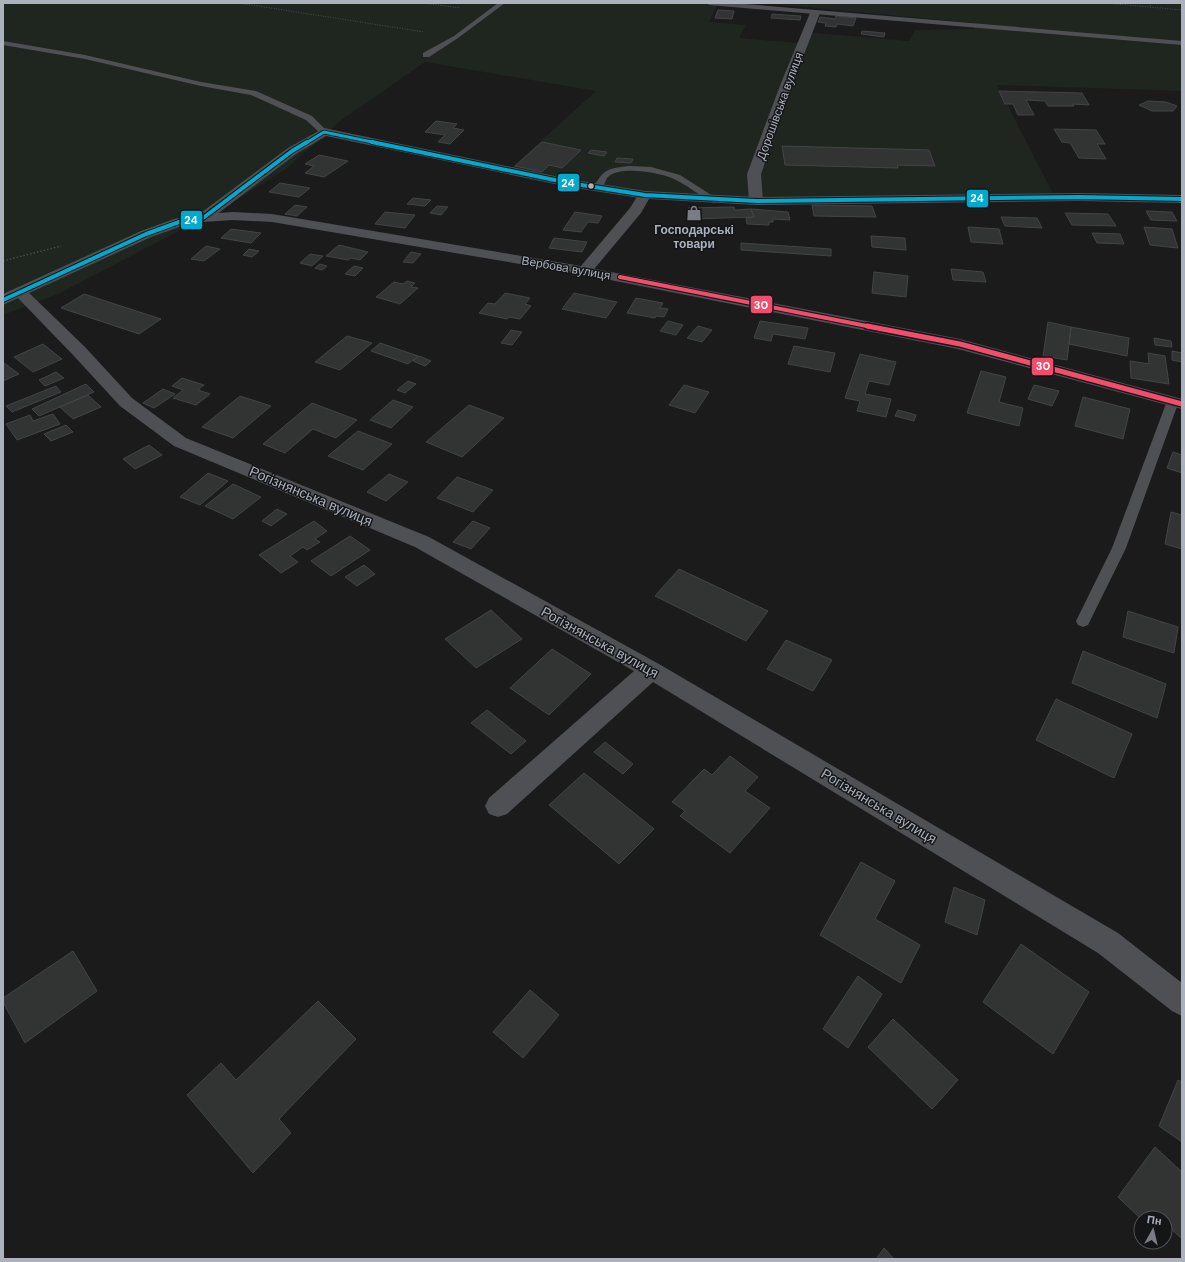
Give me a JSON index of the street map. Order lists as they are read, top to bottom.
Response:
{
  "streets": {
    "street": ["Дорошівська вулиця", "Вербова вулиця", "Рогізнянська вулиця"]
  },
  "crossings": [
    ["Вербова вулиця", "Рогізнянська вулиця"]
  ],
  "places": {
    "shop": ["Господарські товари"]
  },
  "lines": ["transit line 24", "transit line 30"],
  "north": "top"
}
